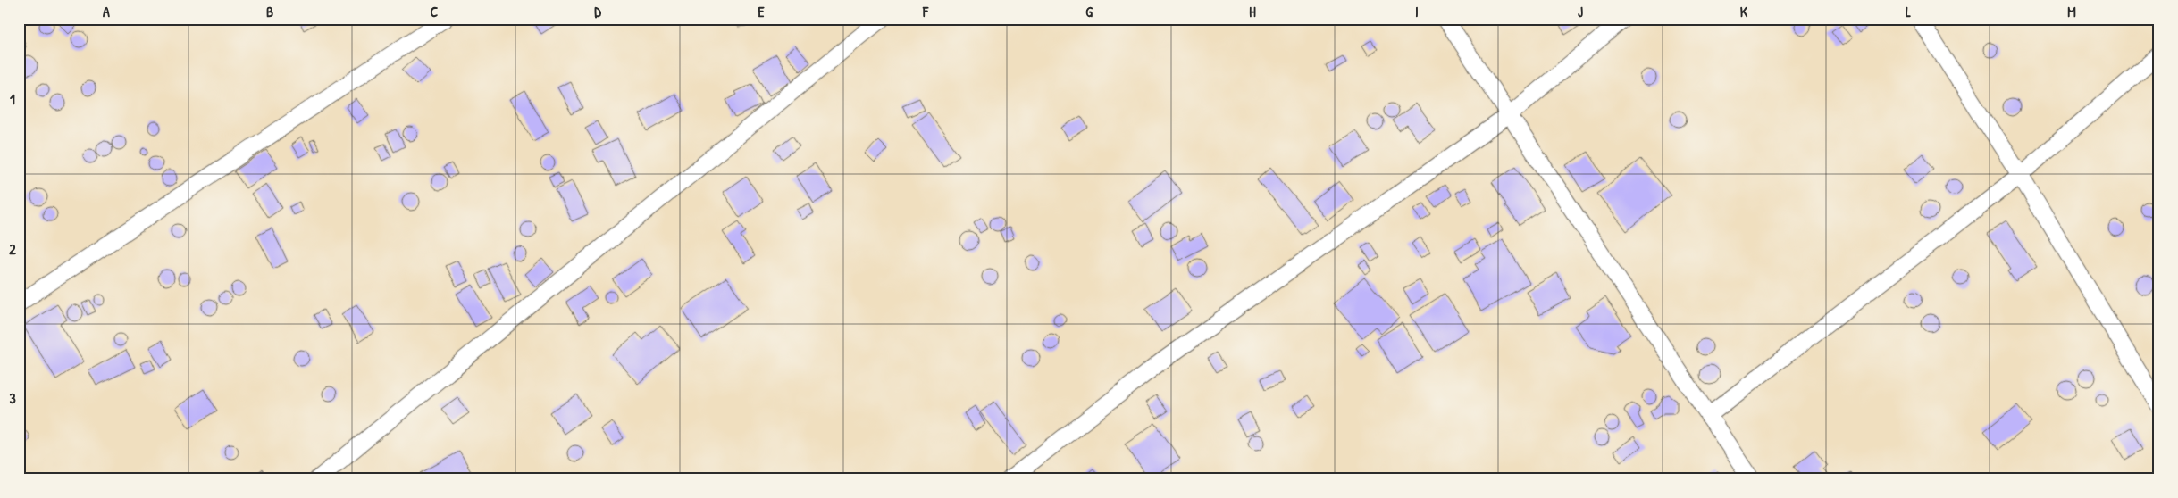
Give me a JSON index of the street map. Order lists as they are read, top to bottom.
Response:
{
  "grid": {
    "columns": [
      "A",
      "B",
      "C",
      "D",
      "E",
      "F",
      "G",
      "H",
      "I",
      "J",
      "K",
      "L",
      "M"
    ],
    "rows": ["1", "2", "3"]
  }
}
